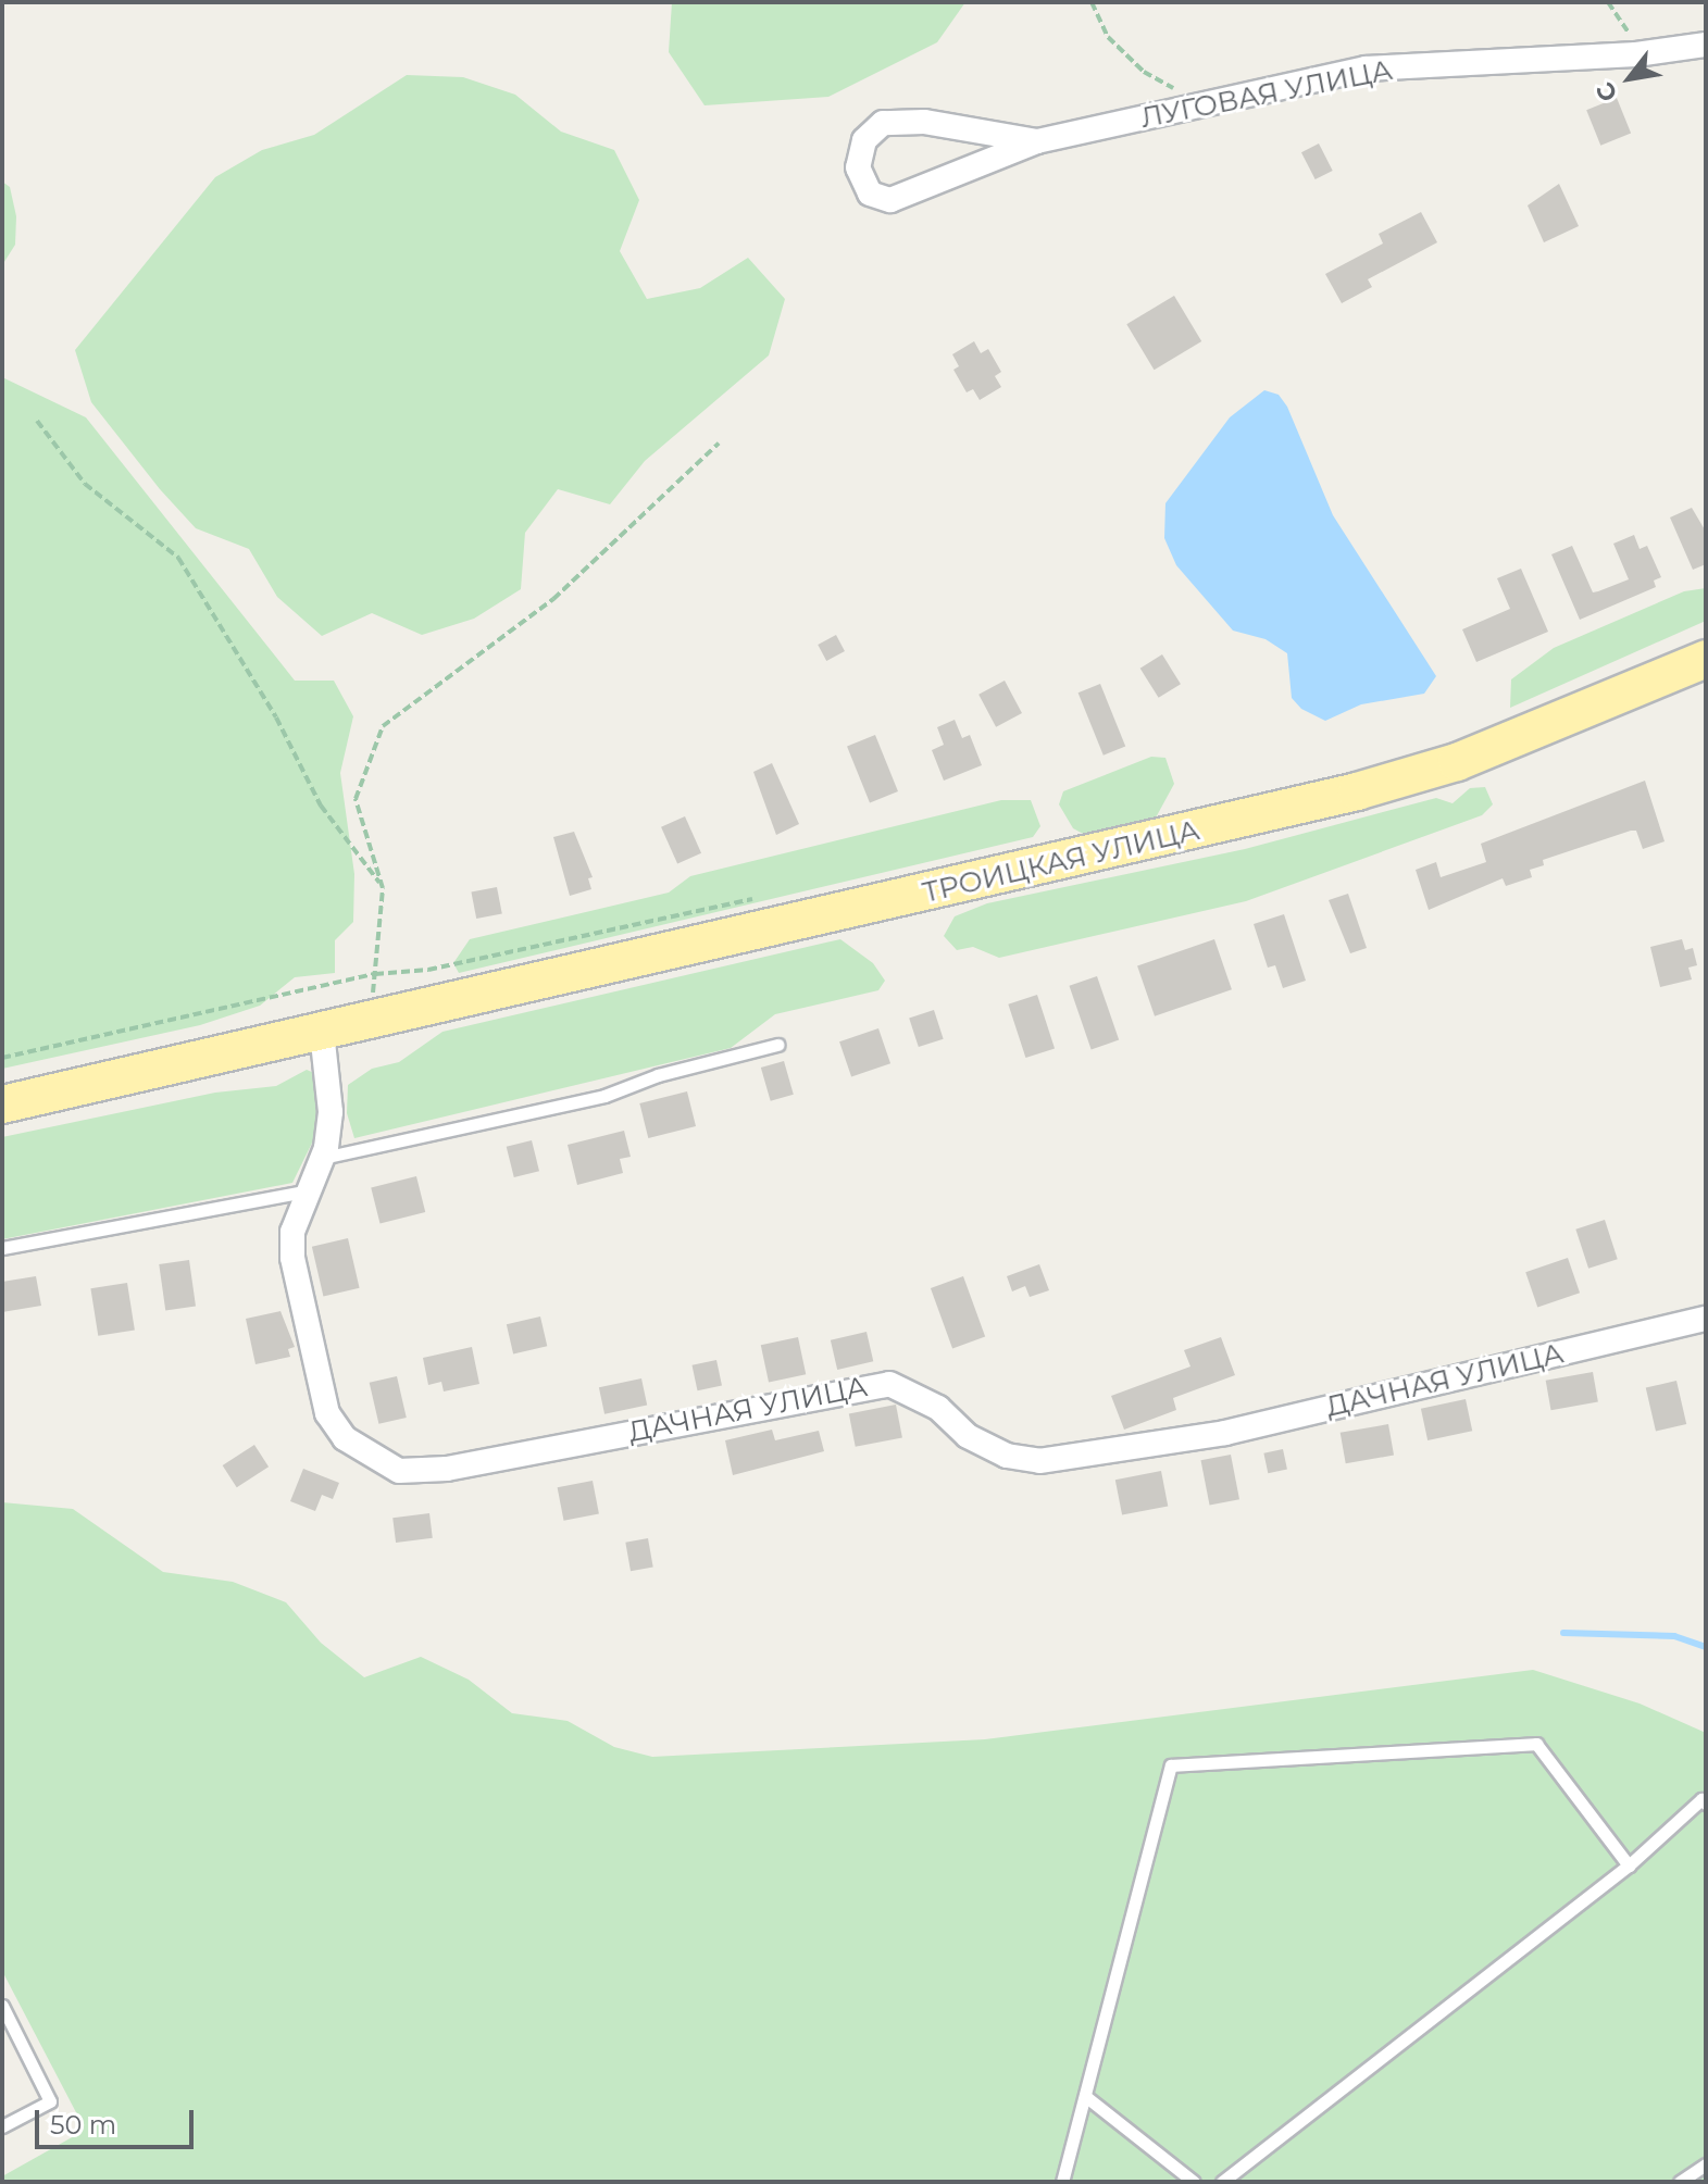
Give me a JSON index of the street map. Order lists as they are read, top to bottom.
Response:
{
  "streets": {
    "main road": ["ТРОИЦКАЯ УЛИЦА"],
    "street": ["ЛУГОВАЯ УЛИЦА", "ДАЧНАЯ УЛИЦА"]
  },
  "crossings": [
    ["ТРОИЦКАЯ УЛИЦА", "ДАЧНАЯ УЛИЦА"]
  ],
  "scale_bar": "50 m",
  "north": "bottom left"
}
